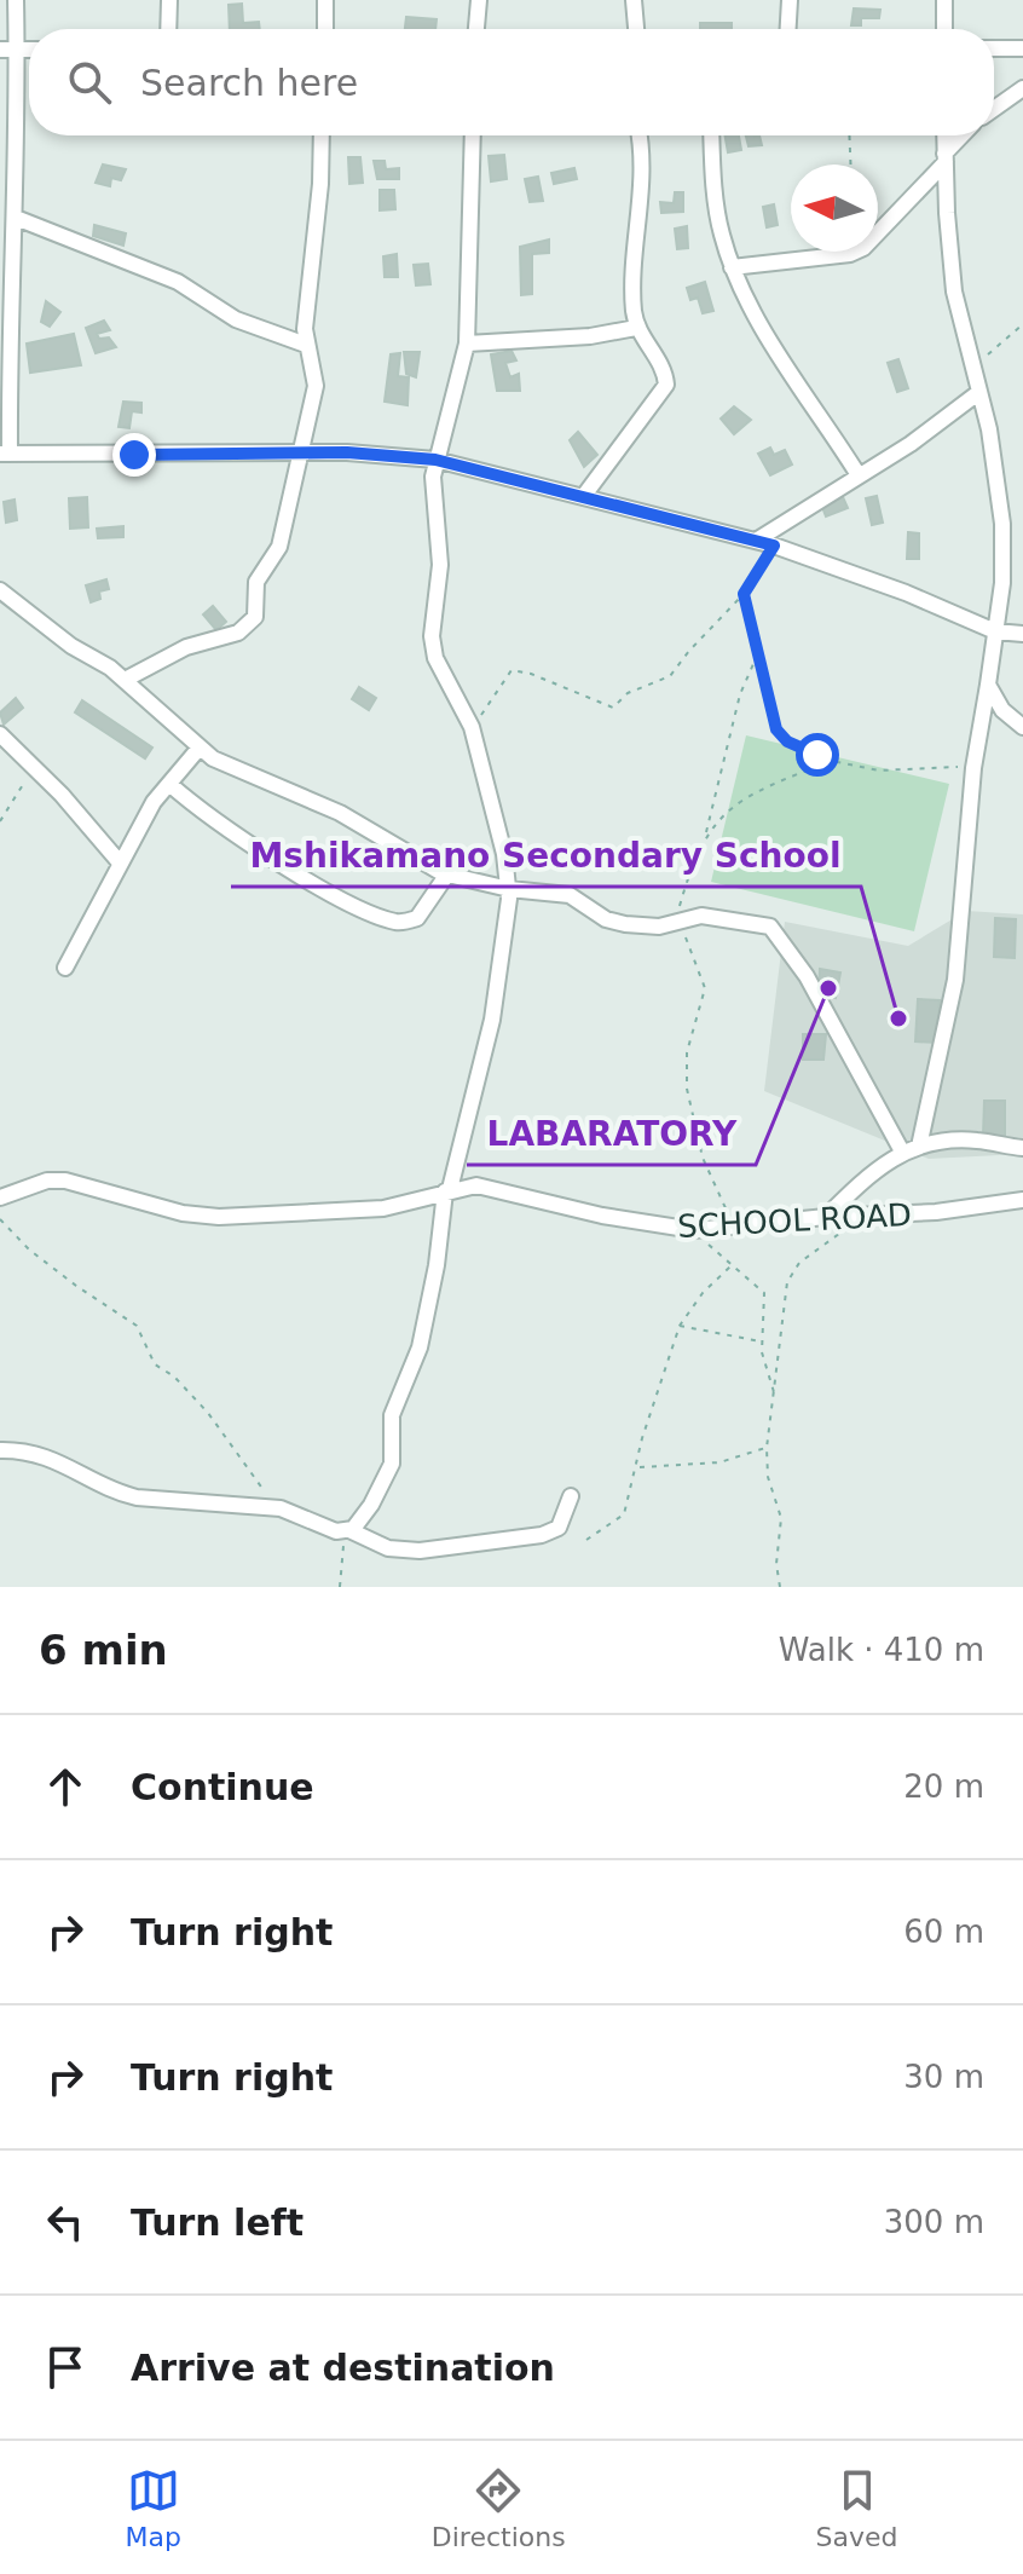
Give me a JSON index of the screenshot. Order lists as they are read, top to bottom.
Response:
{
  "streets": {
    "street": ["SCHOOL ROAD"]
  },
  "places": ["LABARATORY", "Mshikamano Secondary School"],
  "north": "left",
  "page": {
    "search": "Search here",
    "heading": ["6 min", "Walk · 410 m"],
    "list": [
      ["Continue", "20 m"],
      ["Turn right", "60 m"],
      ["Turn right", "30 m"],
      ["Turn left", "300 m"],
      "Arrive at destination"
    ],
    "nav": ["Map", "Directions", "Saved"]
  }
}
